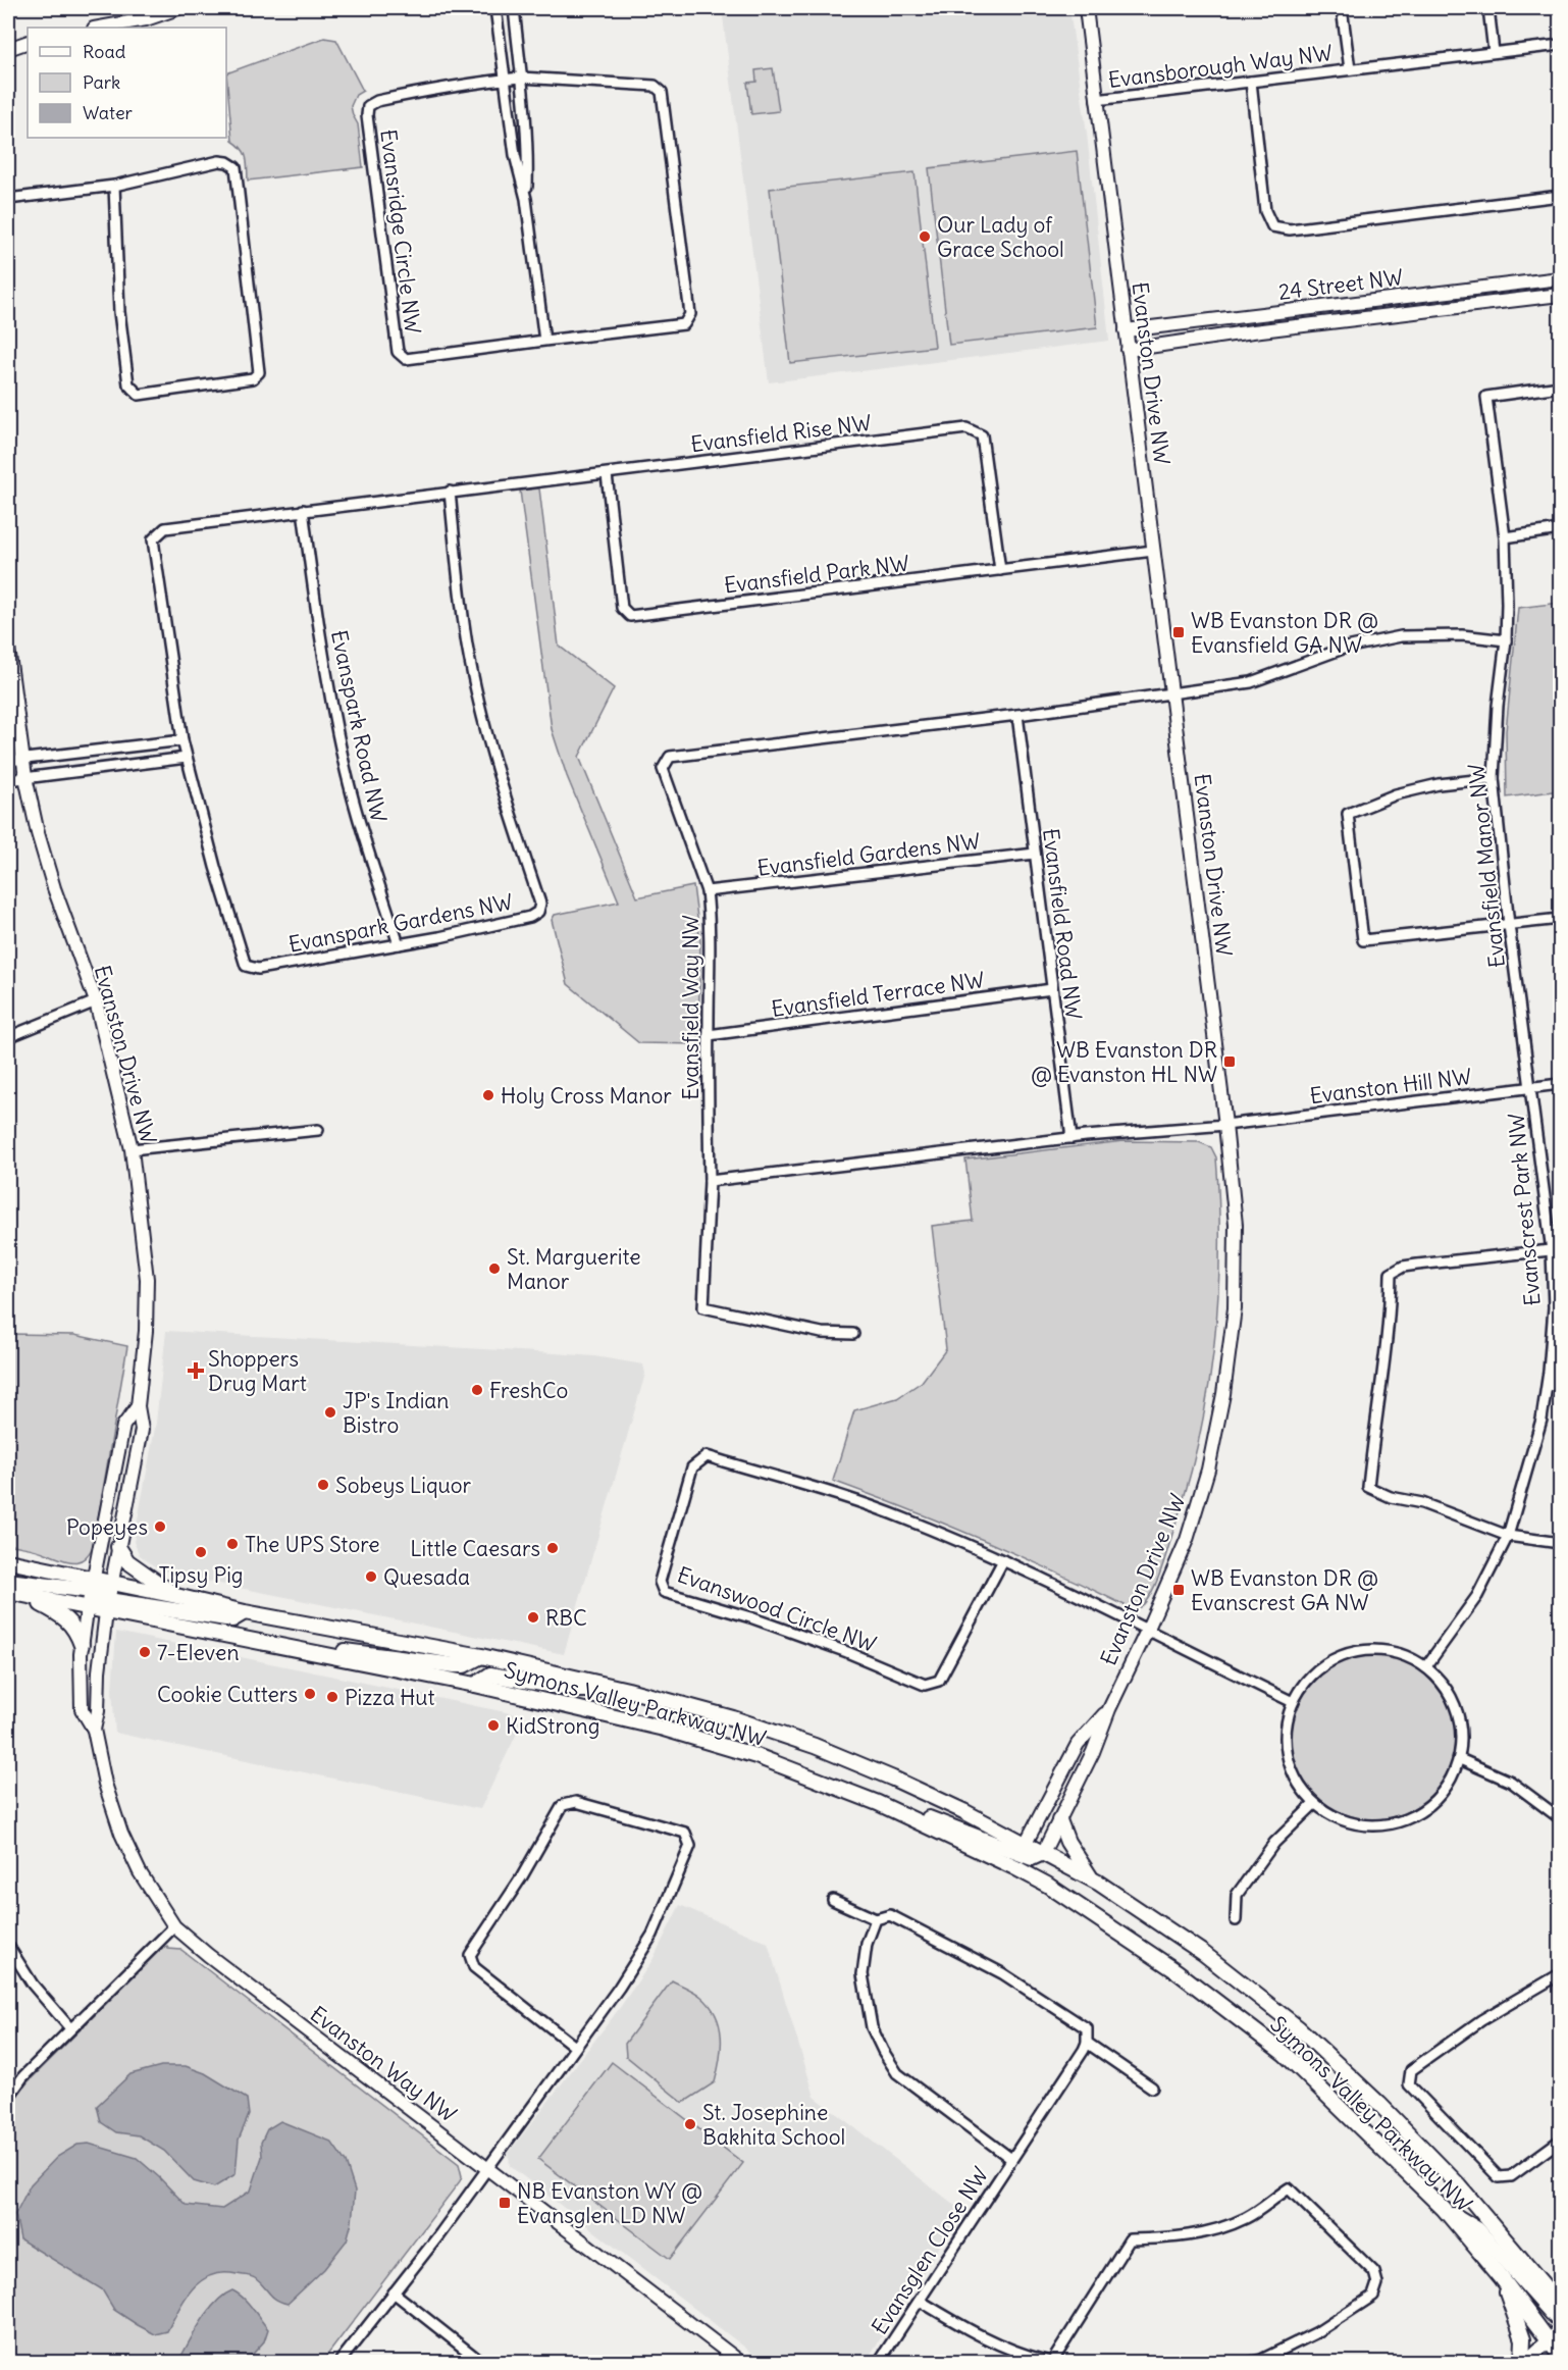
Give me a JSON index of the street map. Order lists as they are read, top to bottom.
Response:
{
  "streets": {
    "main road": ["Symons Valley Parkway NW"],
    "street": [
      "Evansborough Way NW",
      "Evansridge Circle NW",
      "24 Street NW",
      "Evanston Drive NW",
      "Evansfield Rise NW",
      "Evansfield Park NW",
      "Evanspark Road NW",
      "Evansfield Gardens NW",
      "Evansfield Manor NW",
      "Evanspark Gardens NW",
      "Evansfield Road NW",
      "Evansfield Terrace NW",
      "Evansfield Way NW",
      "Evanston Hill NW",
      "Evanscrest Park NW",
      "Evanswood Circle NW",
      "Evanston Way NW",
      "Evansglen Close NW"
    ]
  },
  "crossings": [
    ["Evansborough Way NW", "Evanston Drive NW"],
    ["24 Street NW", "Evanston Drive NW"],
    ["Evanston Drive NW", "Evansfield Park NW"],
    ["Evanston Drive NW", "Evansfield Way NW"],
    ["Evanston Drive NW", "Evanston Hill NW"],
    ["Evanston Drive NW", "Evanswood Circle NW"],
    ["Evanston Drive NW", "Symons Valley Parkway NW"],
    ["Evanston Drive NW", "Evanston Way NW"],
    ["Evansfield Rise NW", "Evansfield Park NW"],
    ["Evansfield Rise NW", "Evanspark Gardens NW"],
    ["Evanspark Road NW", "Evanspark Gardens NW"],
    ["Evansfield Gardens NW", "Evansfield Road NW"],
    ["Evansfield Gardens NW", "Evansfield Way NW"],
    ["Evansfield Manor NW", "Evansfield Way NW"],
    ["Evansfield Manor NW", "Evanston Hill NW"],
    ["Evansfield Manor NW", "Evanscrest Park NW"],
    ["Evansfield Road NW", "Evansfield Terrace NW"],
    ["Evansfield Road NW", "Evansfield Way NW"],
    ["Evansfield Terrace NW", "Evansfield Way NW"],
    ["Evanston Hill NW", "Evanscrest Park NW"],
    ["Evanscrest Park NW", "Evanswood Circle NW"],
    ["Symons Valley Parkway NW", "Evanston Way NW"]
  ],
  "places": {
    "other": [
      "Our Lady of Grace School",
      "Holy Cross Manor",
      "St. Marguerite Manor",
      "FreshCo",
      "JP's Indian Bistro",
      "Sobeys Liquor",
      "Popeyes",
      "The UPS Store",
      "Little Caesars",
      "Tipsy Pig",
      "Quesada",
      "RBC",
      "7-Eleven",
      "Cookie Cutters",
      "Pizza Hut",
      "KidStrong",
      "St. Josephine Bakhita School"
    ],
    "transit": [
      "WB Evanston DR @ Evansfield GA NW",
      "WB Evanston DR @ Evanston HL NW",
      "WB Evanston DR @ Evanscrest GA NW",
      "NB Evanston WY @ Evansglen LD NW"
    ],
    "health": ["Shoppers Drug Mart"]
  },
  "legend": ["Road", "Park", "Water"]
}
